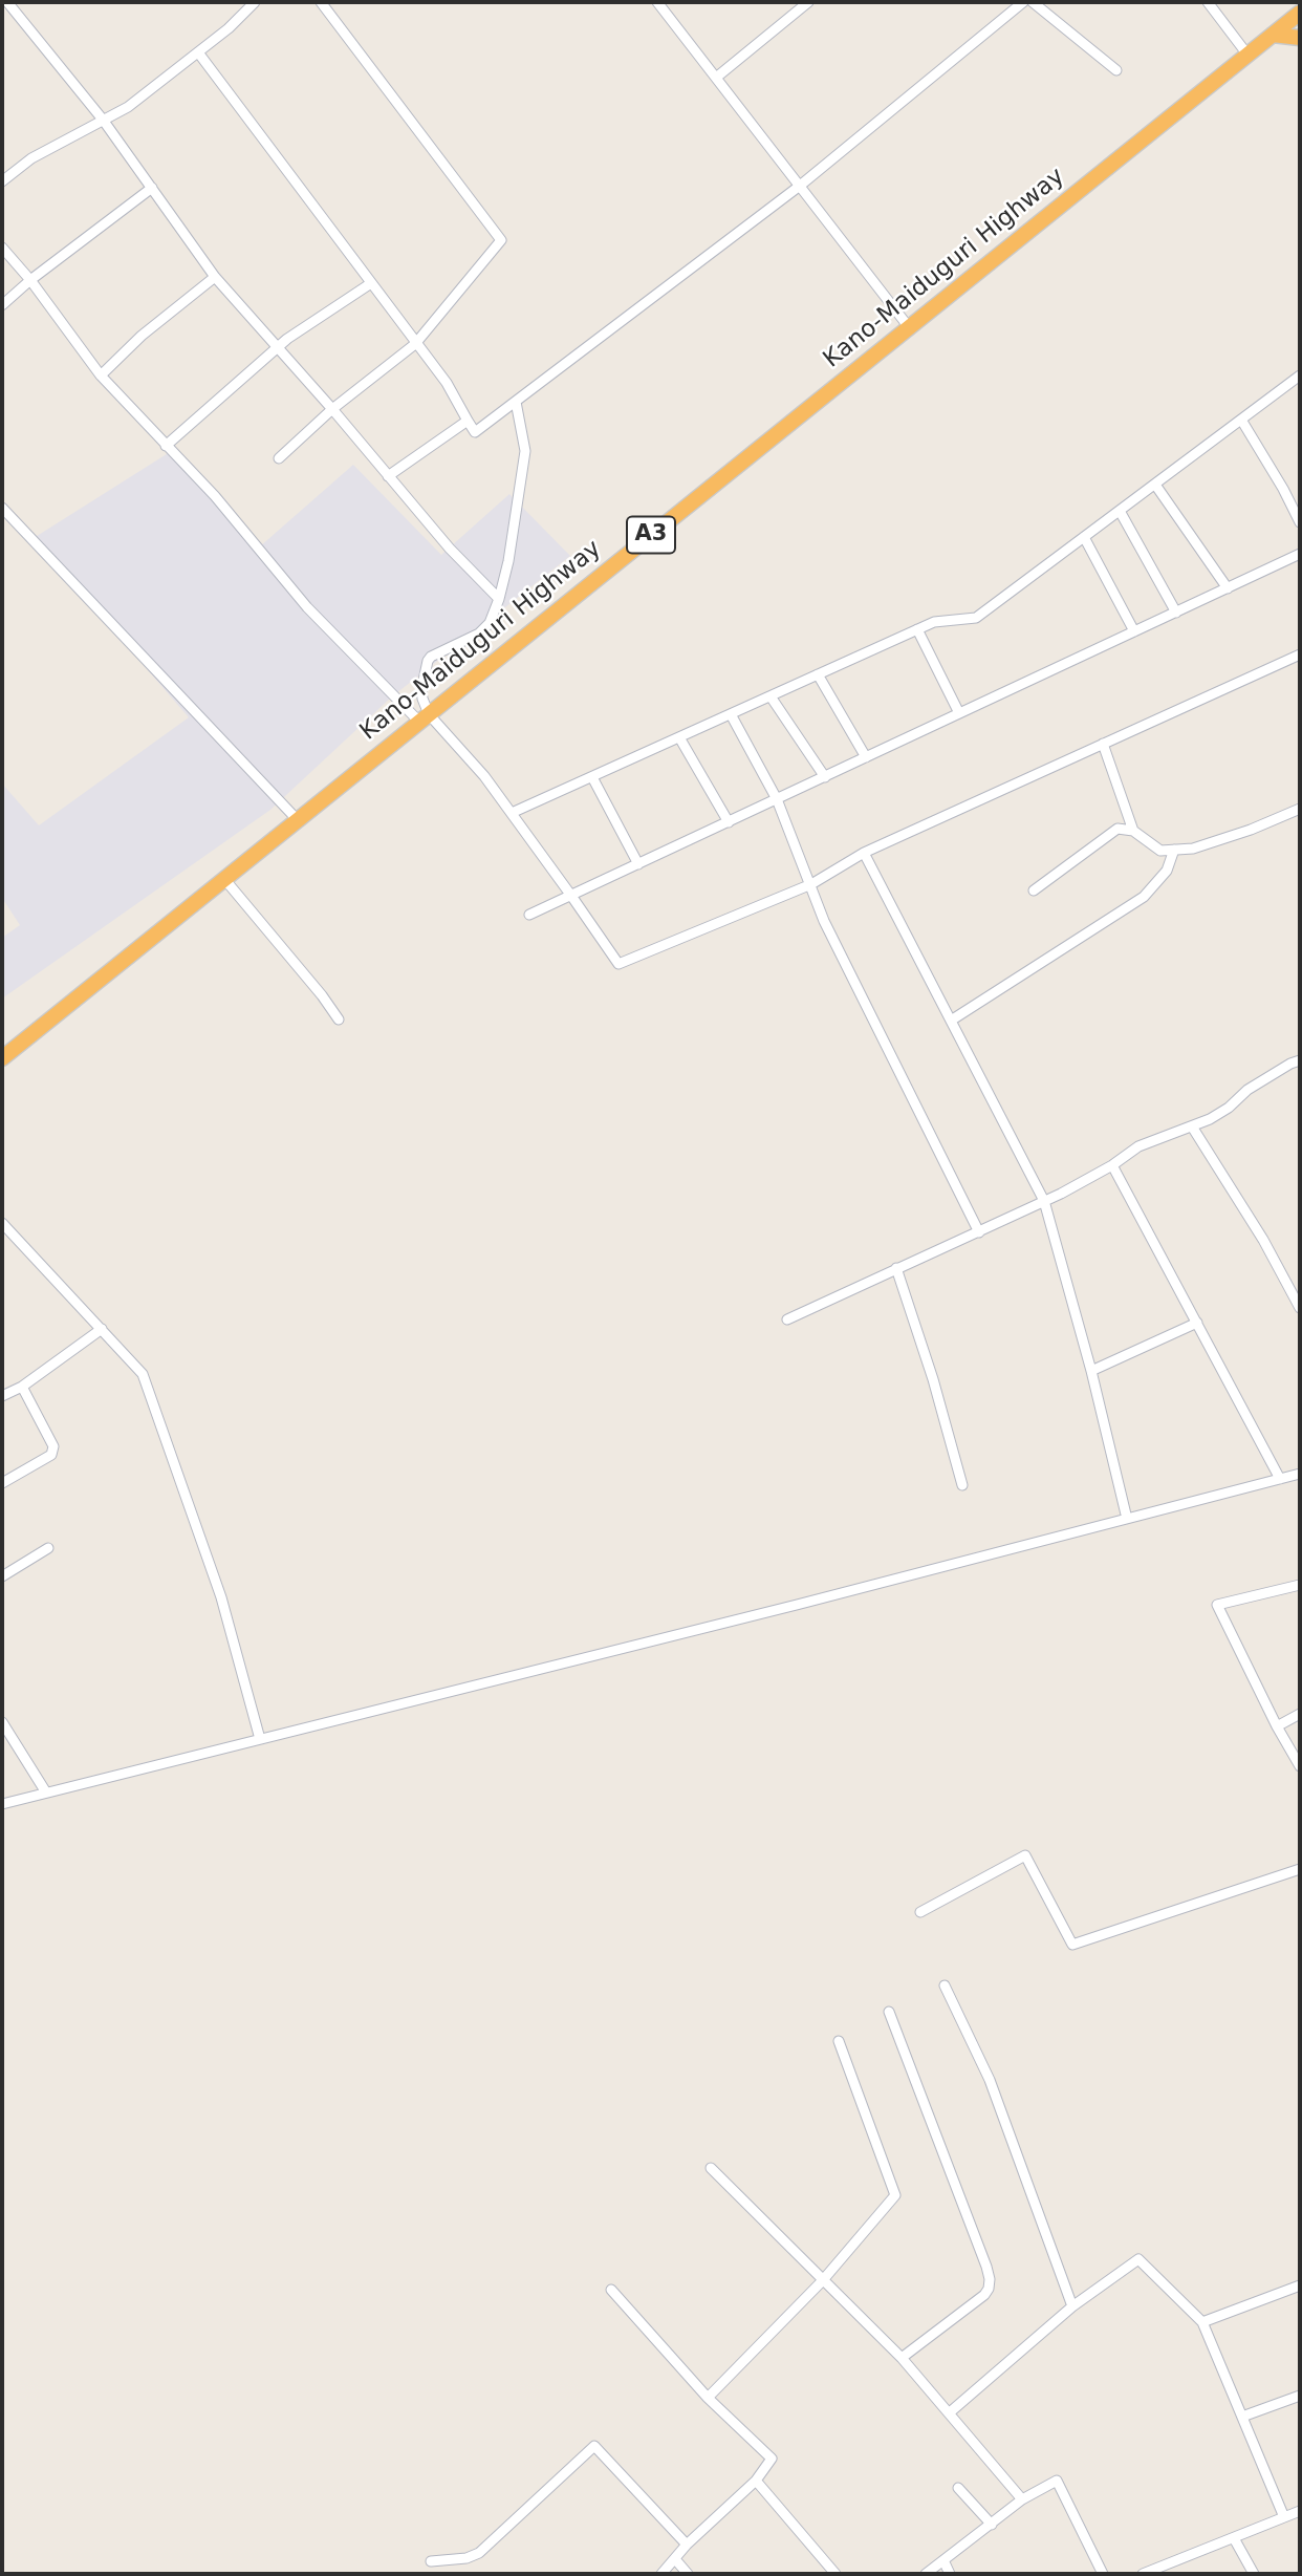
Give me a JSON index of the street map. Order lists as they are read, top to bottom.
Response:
{
  "streets": {
    "highway": ["Kano-Maiduguri Highway", "A3"]
  }
}
